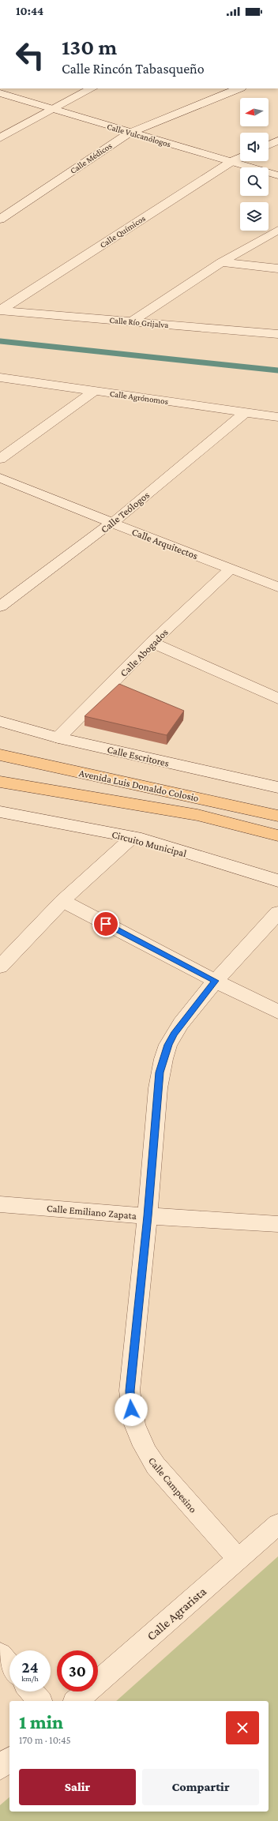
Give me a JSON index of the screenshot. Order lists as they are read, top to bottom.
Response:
{
  "streets": {
    "main road": ["Avenida Luis Donaldo Colosio"],
    "street": [
      "Calle Vulcanólogos",
      "Calle Médicos",
      "Calle Químicos",
      "Calle Río Grijalva",
      "Calle Agrónomos",
      "Calle Teólogos",
      "Calle Arquitectos",
      "Calle Abogados",
      "Calle Escritores",
      "Circuito Municipal",
      "Calle Emiliano Zapata",
      "Calle Campesino",
      "Calle Agrarista"
    ]
  },
  "crossings": [
    ["Calle Vulcanólogos", "Calle Médicos"],
    ["Calle Vulcanólogos", "Calle Químicos"],
    ["Calle Químicos", "Calle Río Grijalva"],
    ["Calle Agrónomos", "Calle Teólogos"],
    ["Calle Teólogos", "Calle Arquitectos"],
    ["Calle Arquitectos", "Calle Abogados"],
    ["Calle Abogados", "Calle Escritores"],
    ["Calle Emiliano Zapata", "Calle Campesino"],
    ["Calle Campesino", "Calle Agrarista"]
  ],
  "north": "left",
  "page": {
    "status": "10:44",
    "turn": ["130 m", "Calle Rincón Tabasqueño"],
    "speed": "24 km/h",
    "limit": "30",
    "heading": ["1 min", "170 m · 10:45"],
    "buttons": ["Salir", "Compartir"]
  }
}
